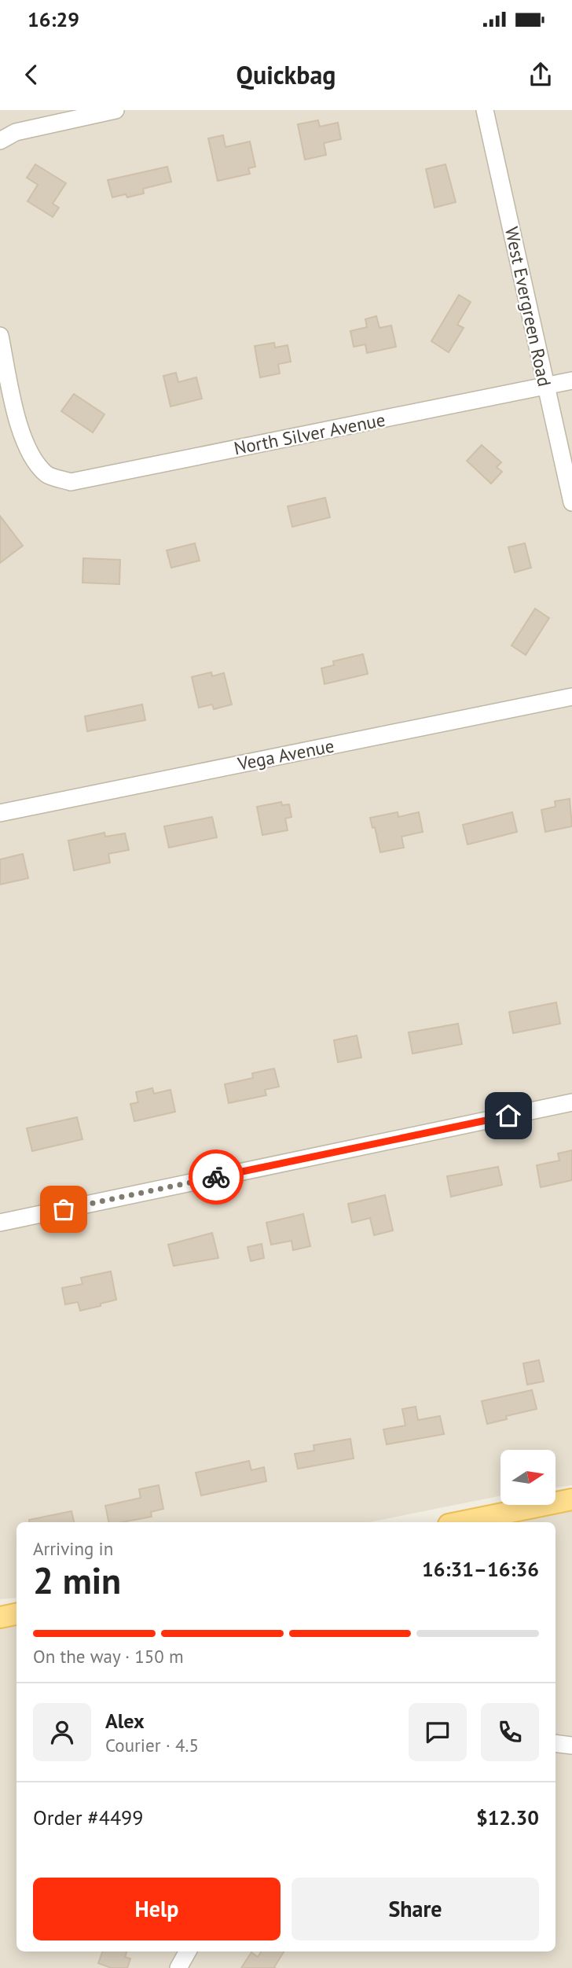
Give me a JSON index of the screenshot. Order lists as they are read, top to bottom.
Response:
{
  "streets": {
    "street": ["West Evergreen Road", "North Silver Avenue", "Vega Avenue"]
  },
  "crossings": [
    ["West Evergreen Road", "North Silver Avenue"]
  ],
  "north": "right",
  "page": {
    "status": "16:29",
    "header": "Quickbag",
    "heading": ["2 min", "Arriving in", "16:31–16:36"],
    "panel": [
      "Alex",
      "Courier · 4.5",
      "Order #4499",
      "$12.30"
    ],
    "bar": "On the way · 150 m",
    "buttons": ["Help", "Share"]
  }
}
